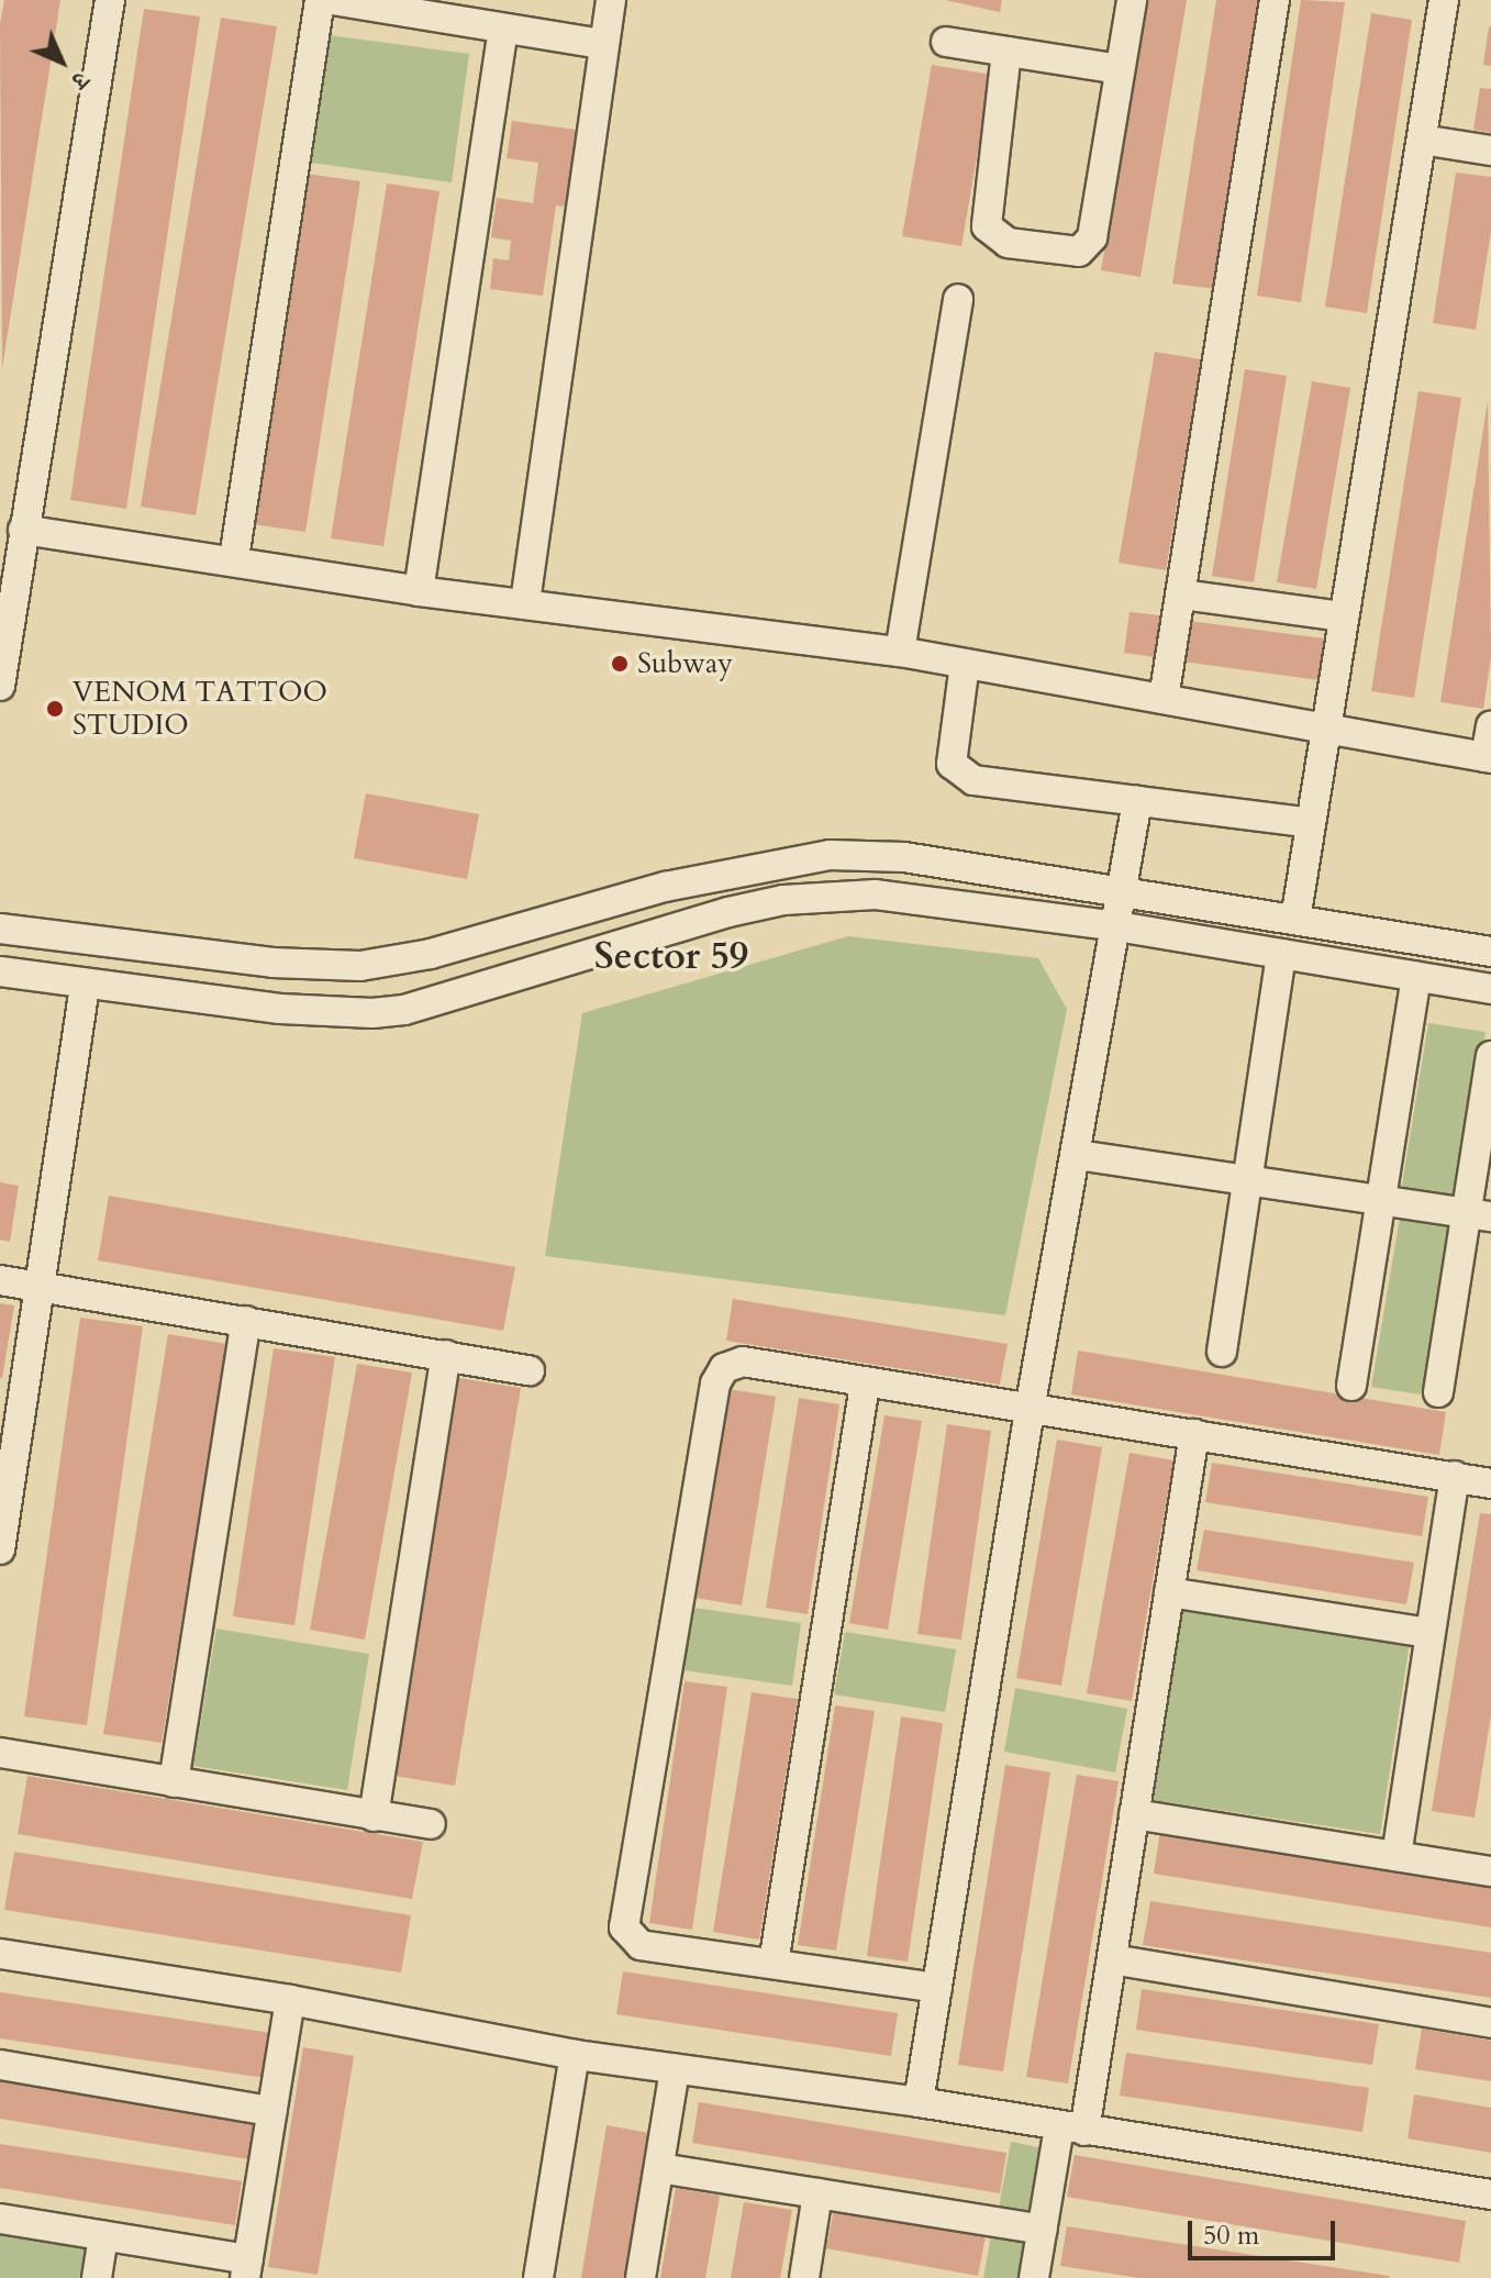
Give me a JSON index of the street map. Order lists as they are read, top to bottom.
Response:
{
  "districts": ["Sector 59"],
  "places": ["Subway", "VENOM TATTOO STUDIO"],
  "scale_bar": "50 m",
  "north": "bottom right"
}
